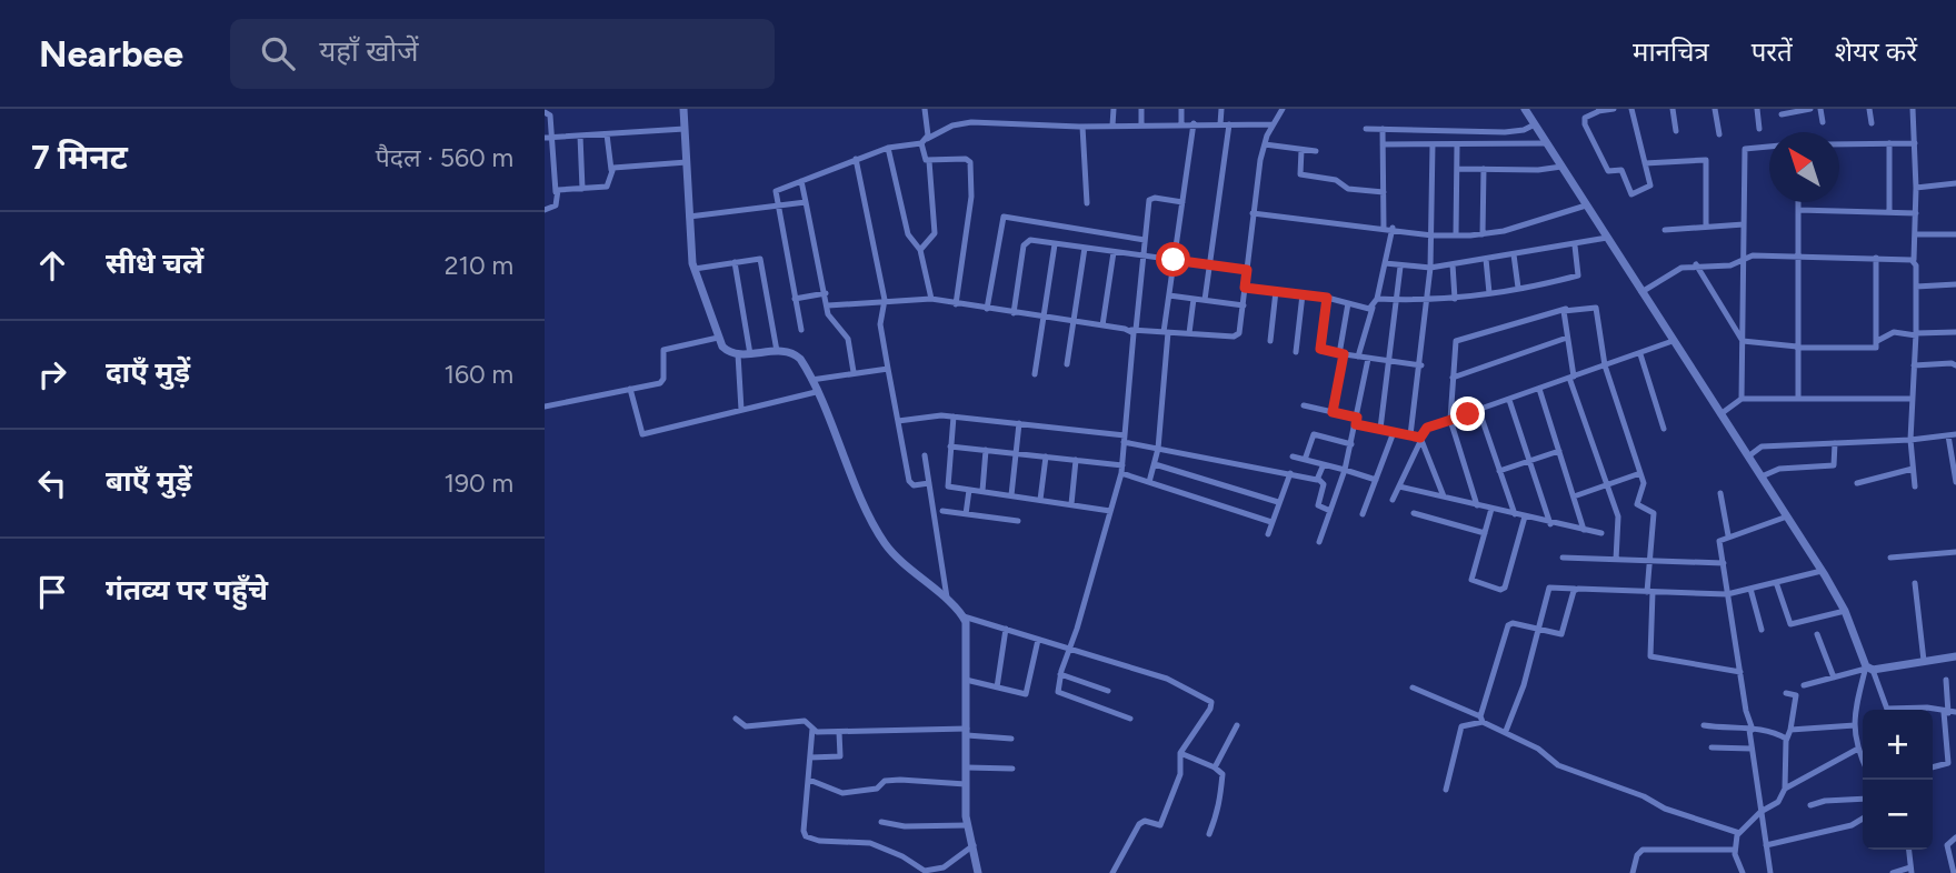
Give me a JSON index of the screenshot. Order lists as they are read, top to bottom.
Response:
{
  "north": "top left",
  "page": {
    "header": "Nearbee",
    "search": "यहाँ खोजें",
    "nav": ["मानचित्र", "परतें", "शेयर करें"],
    "heading": ["7 मिनट", "पैदल · 560 m"],
    "list": [
      ["सीधे चलें", "210 m"],
      ["दाएँ मुड़ें", "160 m"],
      ["बाएँ मुड़ें", "190 m"],
      "गंतव्य पर पहुँचे"
    ],
    "map_buttons": ["+", "−"]
  }
}
